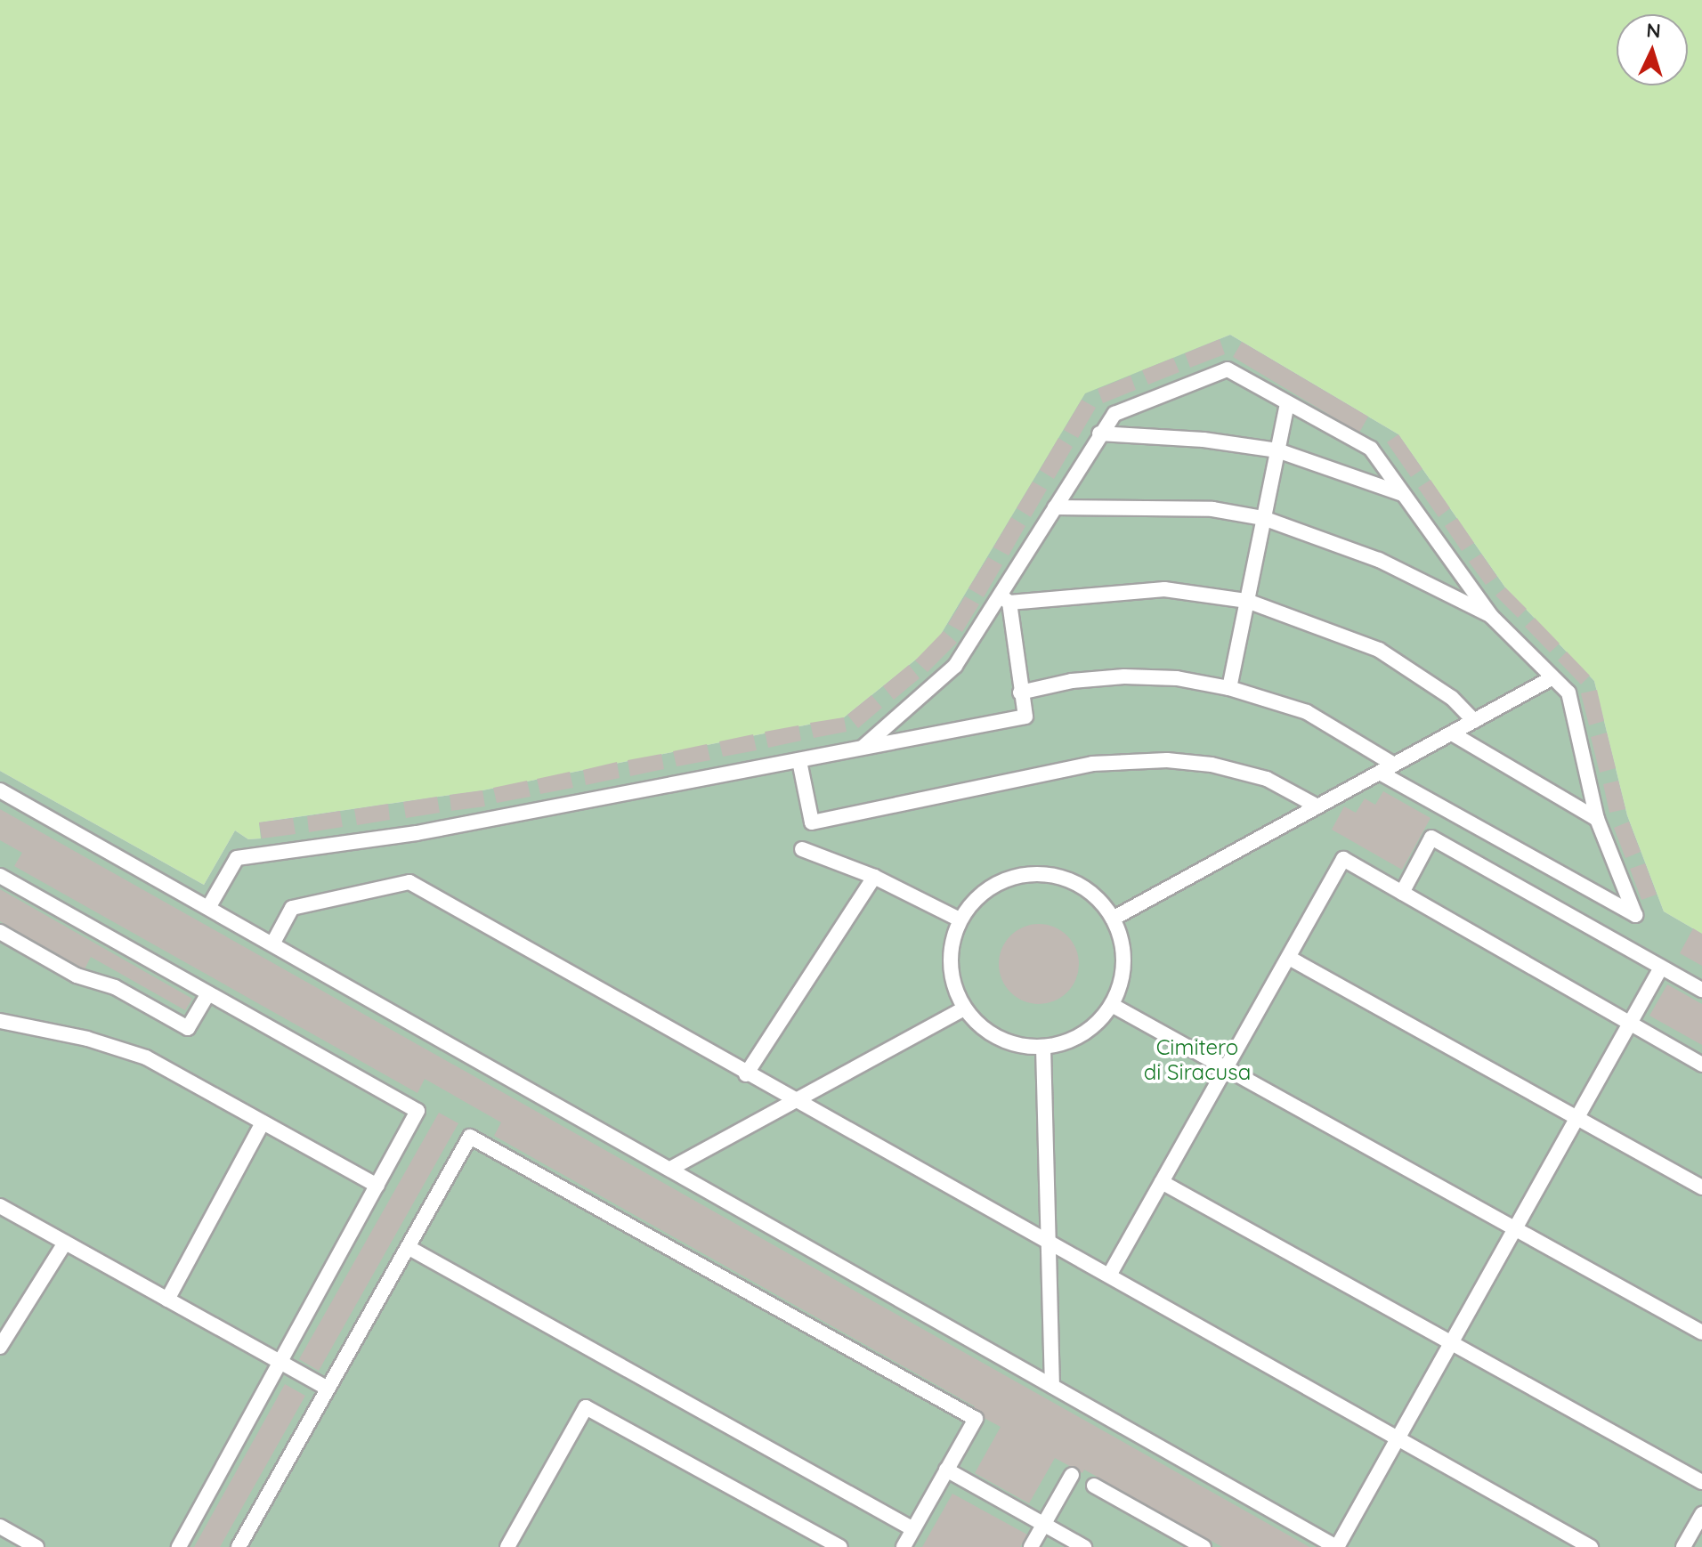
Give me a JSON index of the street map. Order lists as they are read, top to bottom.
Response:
{
  "parks": ["Cimitero di Siracusa"],
  "north": "top"
}
